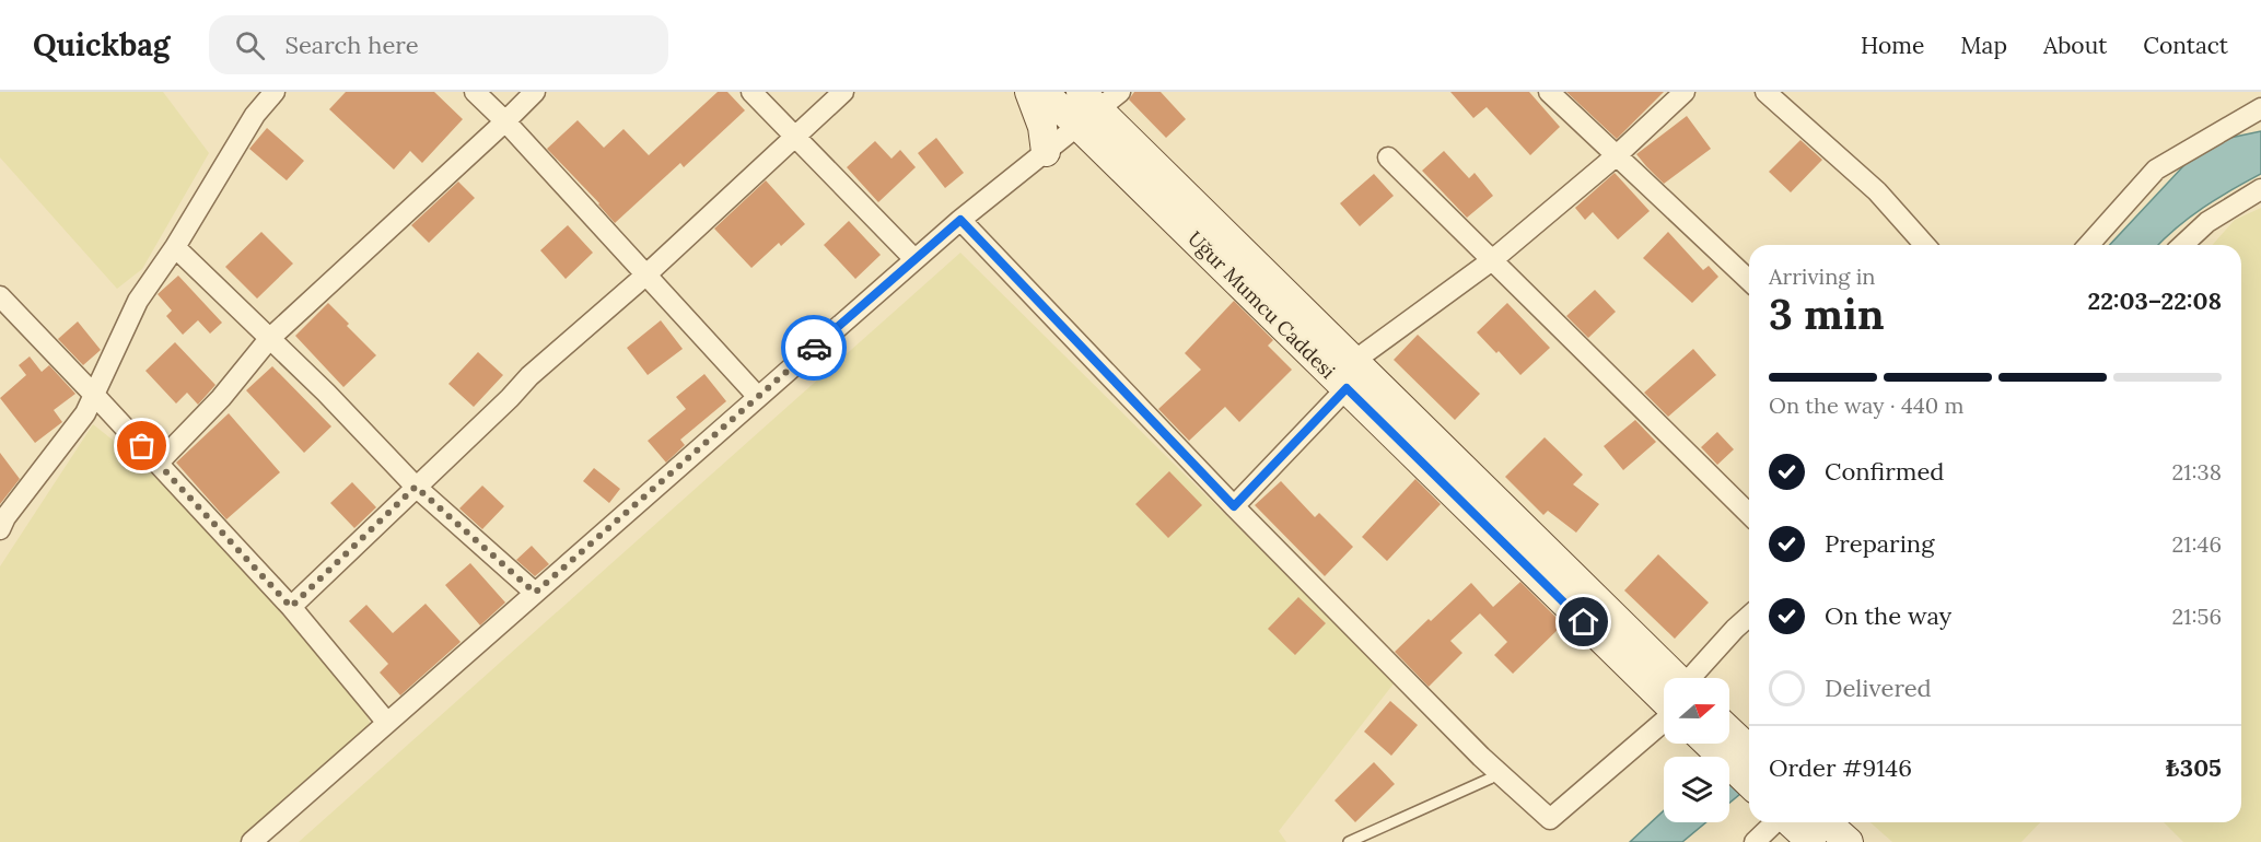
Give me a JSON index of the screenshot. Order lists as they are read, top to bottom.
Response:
{
  "streets": {
    "street": ["Uğur Mumcu Caddesi"]
  },
  "north": "right",
  "page": {
    "header": "Quickbag",
    "search": "Search here",
    "nav": [
      "Home",
      "Map",
      "About",
      "Contact"
    ],
    "heading": ["3 min", "Arriving in", "22:03–22:08"],
    "panel": ["Order #9146", "₺305"],
    "bar": "On the way · 440 m",
    "list": [
      ["Confirmed", "21:38"],
      ["Preparing", "21:46"],
      ["On the way", "21:56"],
      "Delivered"
    ]
  }
}
